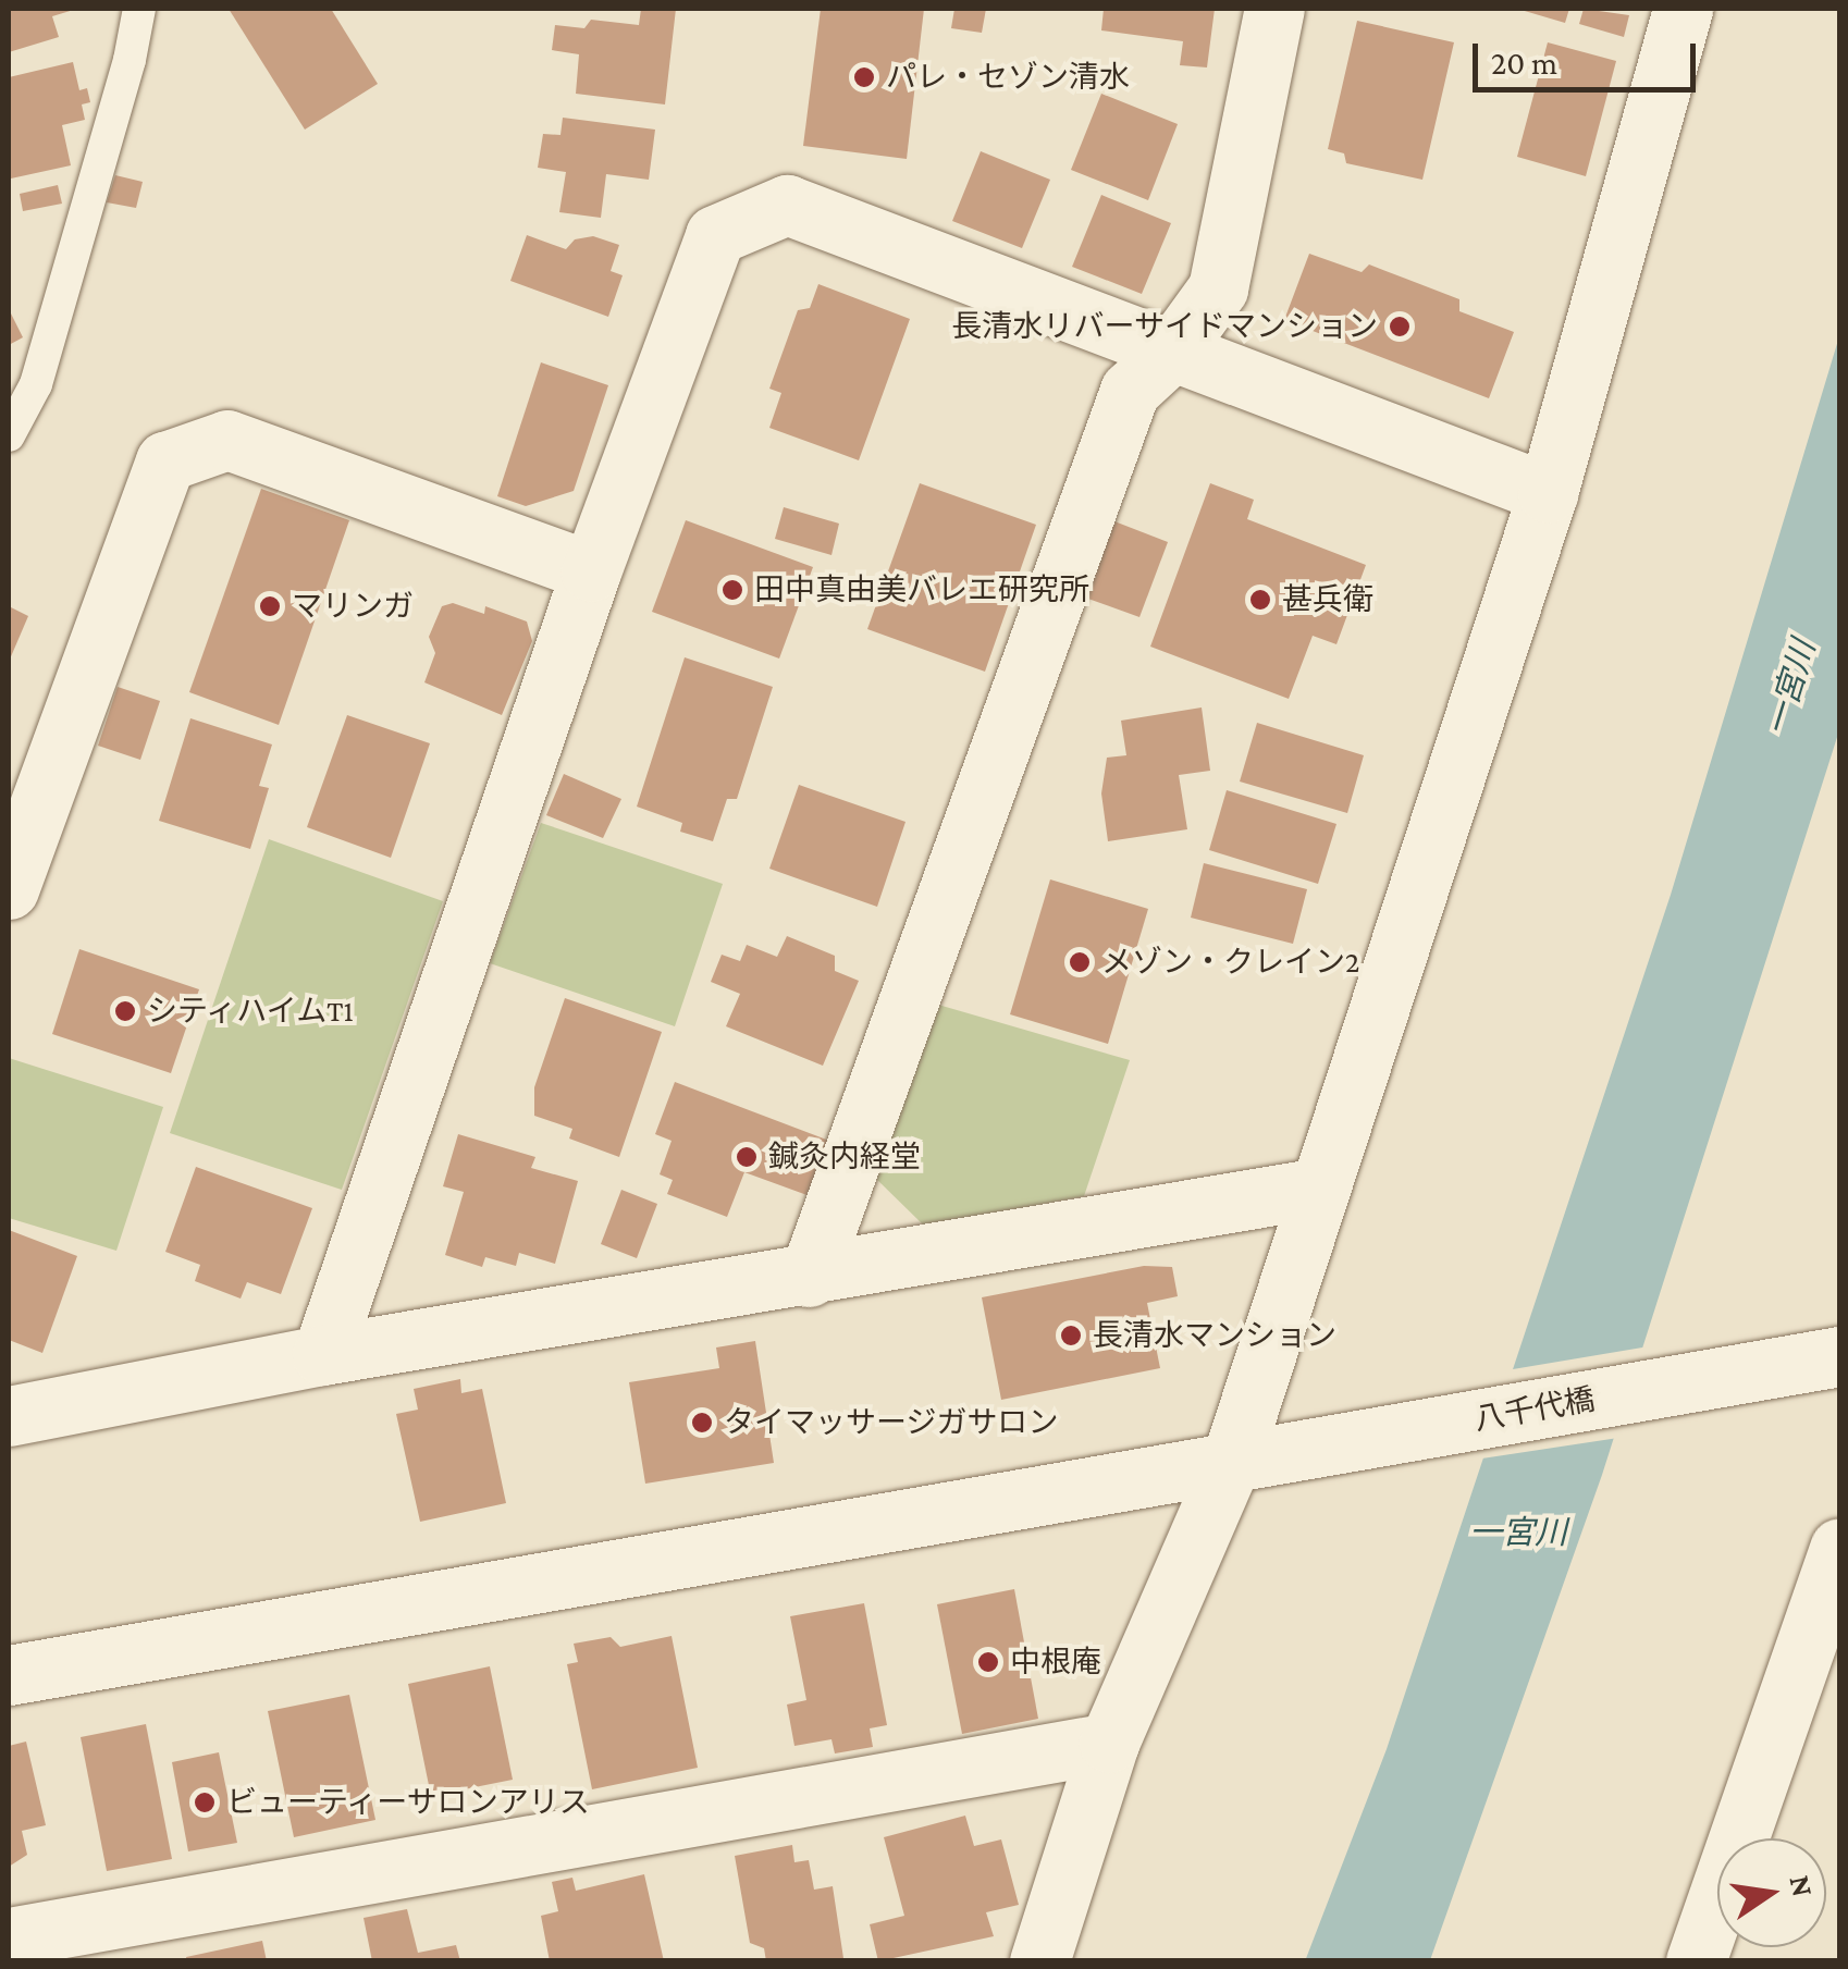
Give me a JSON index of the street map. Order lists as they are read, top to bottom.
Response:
{
  "streets": {
    "street": ["八千代橋"]
  },
  "water": ["一宮川"],
  "places": [
    "パレ・セゾン清水",
    "長清水リバーサイドマンション",
    "田中真由美バレエ研究所",
    "甚兵衛",
    "マリンガ",
    "メゾン・クレイン2",
    "シティハイムT1",
    "鍼灸内経堂",
    "長清水マンション",
    "タイマッサージガサロン",
    "中根庵",
    "ビューティーサロンアリス"
  ],
  "scale_bar": "20 m",
  "north": "right"
}
